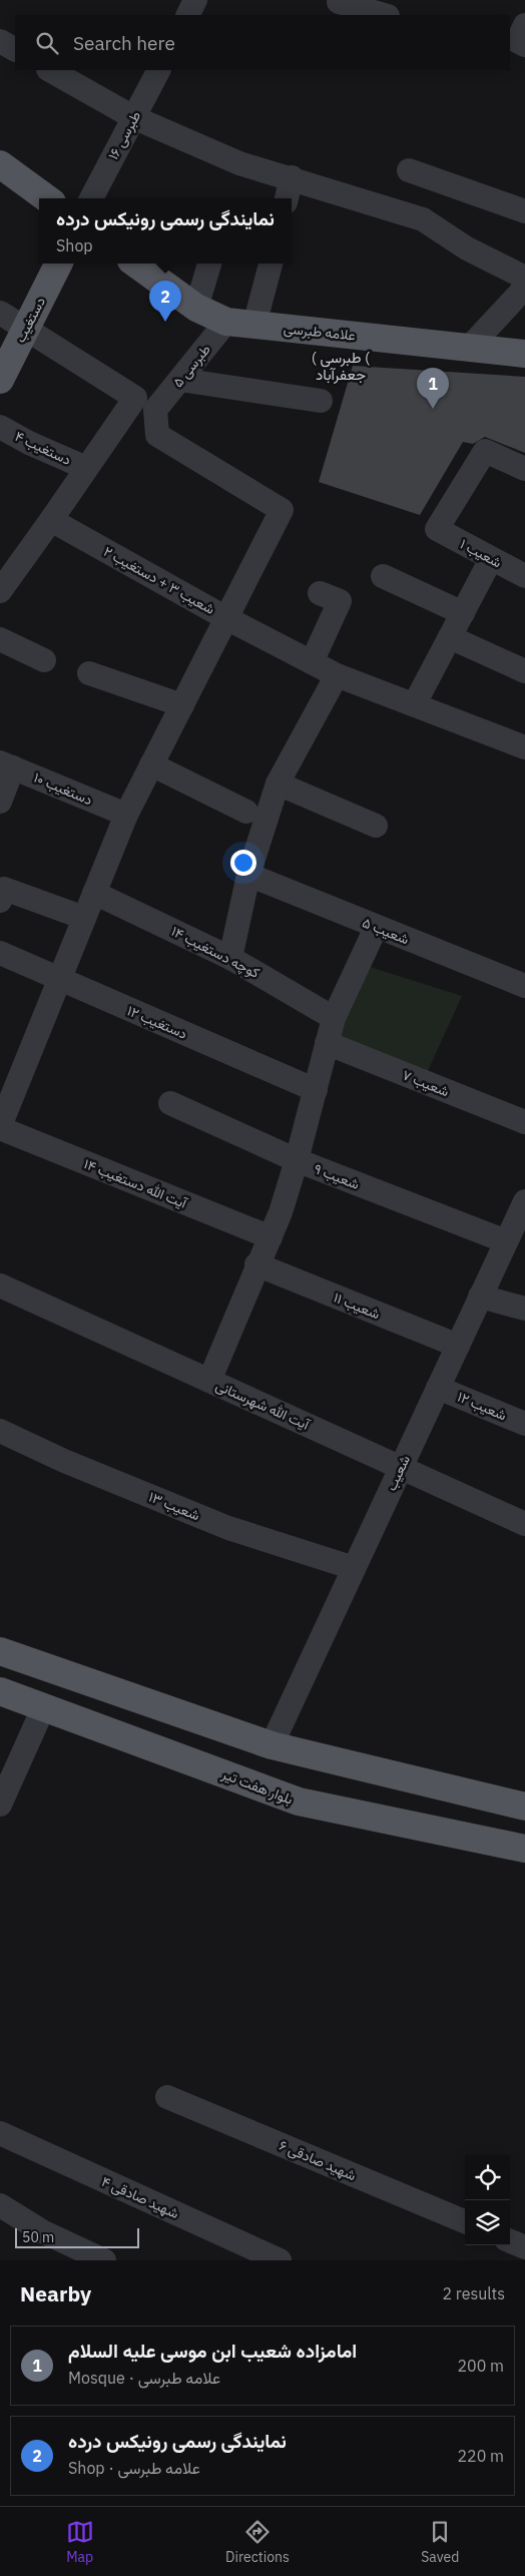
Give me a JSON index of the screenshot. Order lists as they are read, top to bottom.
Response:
{
  "streets": {
    "main road": ["دستغیب", "علامه طبرسی", "بلوار هفت تیر"],
    "street": [
      "طبرسی ۱۶",
      "طبرسی ۵",
      "دستغیب ۴",
      "شعیب ۱",
      "شعیب ۳ + دستغیب ۲",
      "دستغیب ۱۰",
      "شعیب ۵",
      "کوچه دستغیب ۱۴",
      "دستغیب ۱۲",
      "شعیب ۷",
      "شعیب ۹",
      "آیت الله دستغیب ۱۴",
      "شعیب ۱۱",
      "آیت الله شهرستانی",
      "شعیب ۱۲",
      "شعیب",
      "شعیب ۱۳",
      "شهید صادقی ۶",
      "شهید صادقی ۴"
    ]
  },
  "crossings": [
    ["علامه طبرسی", "طبرسی ۵"],
    ["شعیب ۹", "شعیب"],
    ["شعیب ۱۱", "شعیب"],
    ["آیت الله شهرستانی", "شعیب"],
    ["شعیب ۱۲", "شعیب"],
    ["شعیب", "شعیب ۱۳"]
  ],
  "districts": ["( طبرسی ( جعفرآباد"],
  "scale_bar": "50 m",
  "page": {
    "search": "Search here",
    "popup": ["نمایندگی رسمی رونیکس درده", "Shop"],
    "pins": ["2", "1"],
    "scale": "50 m",
    "heading": ["Nearby", "2 results"],
    "list": [
      {
        "mark": "1",
        "name": "امامزاده شعیب ابن موسی علیه السلام",
        "note": "Mosque · علامه طبرسی",
        "value": "200 m"
      },
      {
        "mark": "2",
        "name": "نمایندگی رسمی رونیکس درده",
        "note": "Shop · علامه طبرسی",
        "value": "220 m"
      }
    ],
    "nav": ["Map", "Directions", "Saved"]
  }
}
